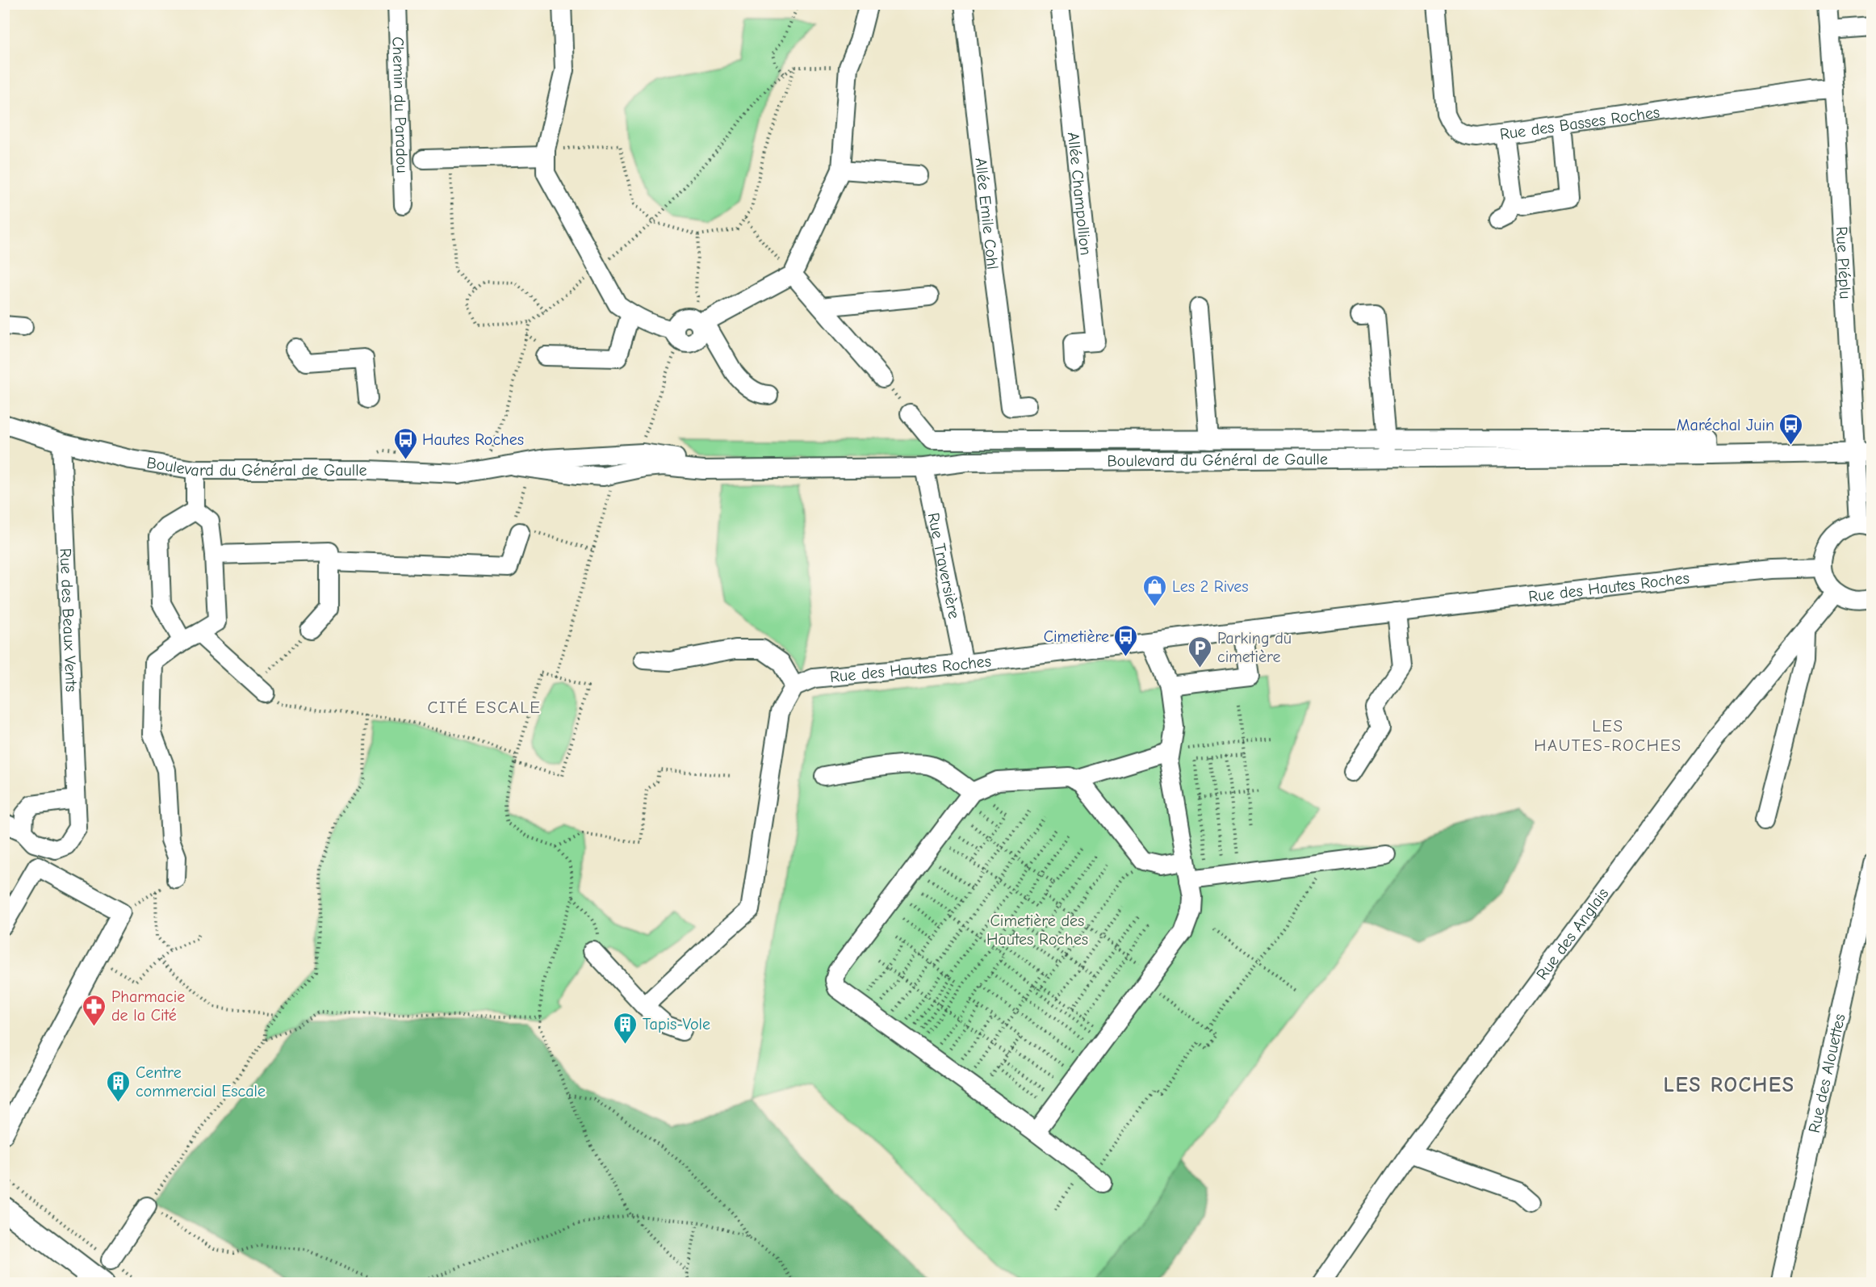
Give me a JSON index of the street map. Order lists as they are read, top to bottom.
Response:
{
  "streets": {
    "street": [
      "Chemin du Paradou",
      "Rue des Basses Roches",
      "Allée Champollion",
      "Allée Emile Cohl",
      "Rue Piéplu",
      "Boulevard du Général de Gaulle",
      "Rue Traversière",
      "Rue des Hautes Roches",
      "Rue des Beaux Vents",
      "Rue des Anglais",
      "Rue des Alouettes"
    ]
  },
  "crossings": [
    ["Rue des Basses Roches", "Rue Piéplu"],
    ["Rue Piéplu", "Boulevard du Général de Gaulle"],
    ["Boulevard du Général de Gaulle", "Rue Traversière"],
    ["Boulevard du Général de Gaulle", "Rue des Beaux Vents"],
    ["Rue Traversière", "Rue des Hautes Roches"]
  ],
  "districts": ["CITÉ ESCALE", "LES HAUTES-ROCHES", "LES ROCHES"],
  "parks": ["Cimetière des Hautes Roches"],
  "places": {
    "bus stop": ["Maréchal Juin", "Hautes Roches", "Cimetière"],
    "shop": ["Les 2 Rives"],
    "parking": ["Parking du cimetière"],
    "pharmacy": ["Pharmacie de la Cité"],
    "building": ["Tapis-Vole", "Centre commercial Escale"]
  }
}
